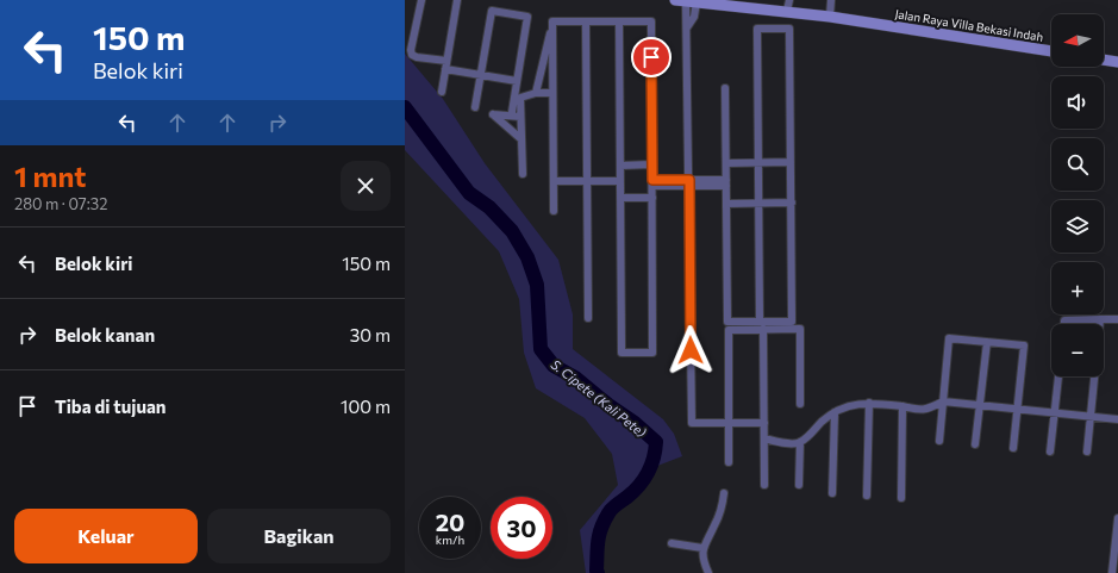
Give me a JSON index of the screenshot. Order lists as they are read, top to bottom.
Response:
{
  "streets": {
    "main road": ["Jalan Raya Villa Bekasi Indah"]
  },
  "water": ["S. Cipete (Kali Pete)"],
  "north": "left",
  "page": {
    "turn": ["150 m", "Belok kiri"],
    "map_buttons": ["+", "−"],
    "heading": ["1 mnt", "280 m · 07:32"],
    "list": [
      {
        "name": "Belok kiri",
        "value": "150 m"
      },
      {
        "name": "Belok kanan",
        "value": "30 m"
      },
      {
        "name": "Tiba di tujuan",
        "value": "100 m"
      }
    ],
    "speed": "20 km/h",
    "limit": "30",
    "buttons": ["Keluar", "Bagikan"]
  }
}
